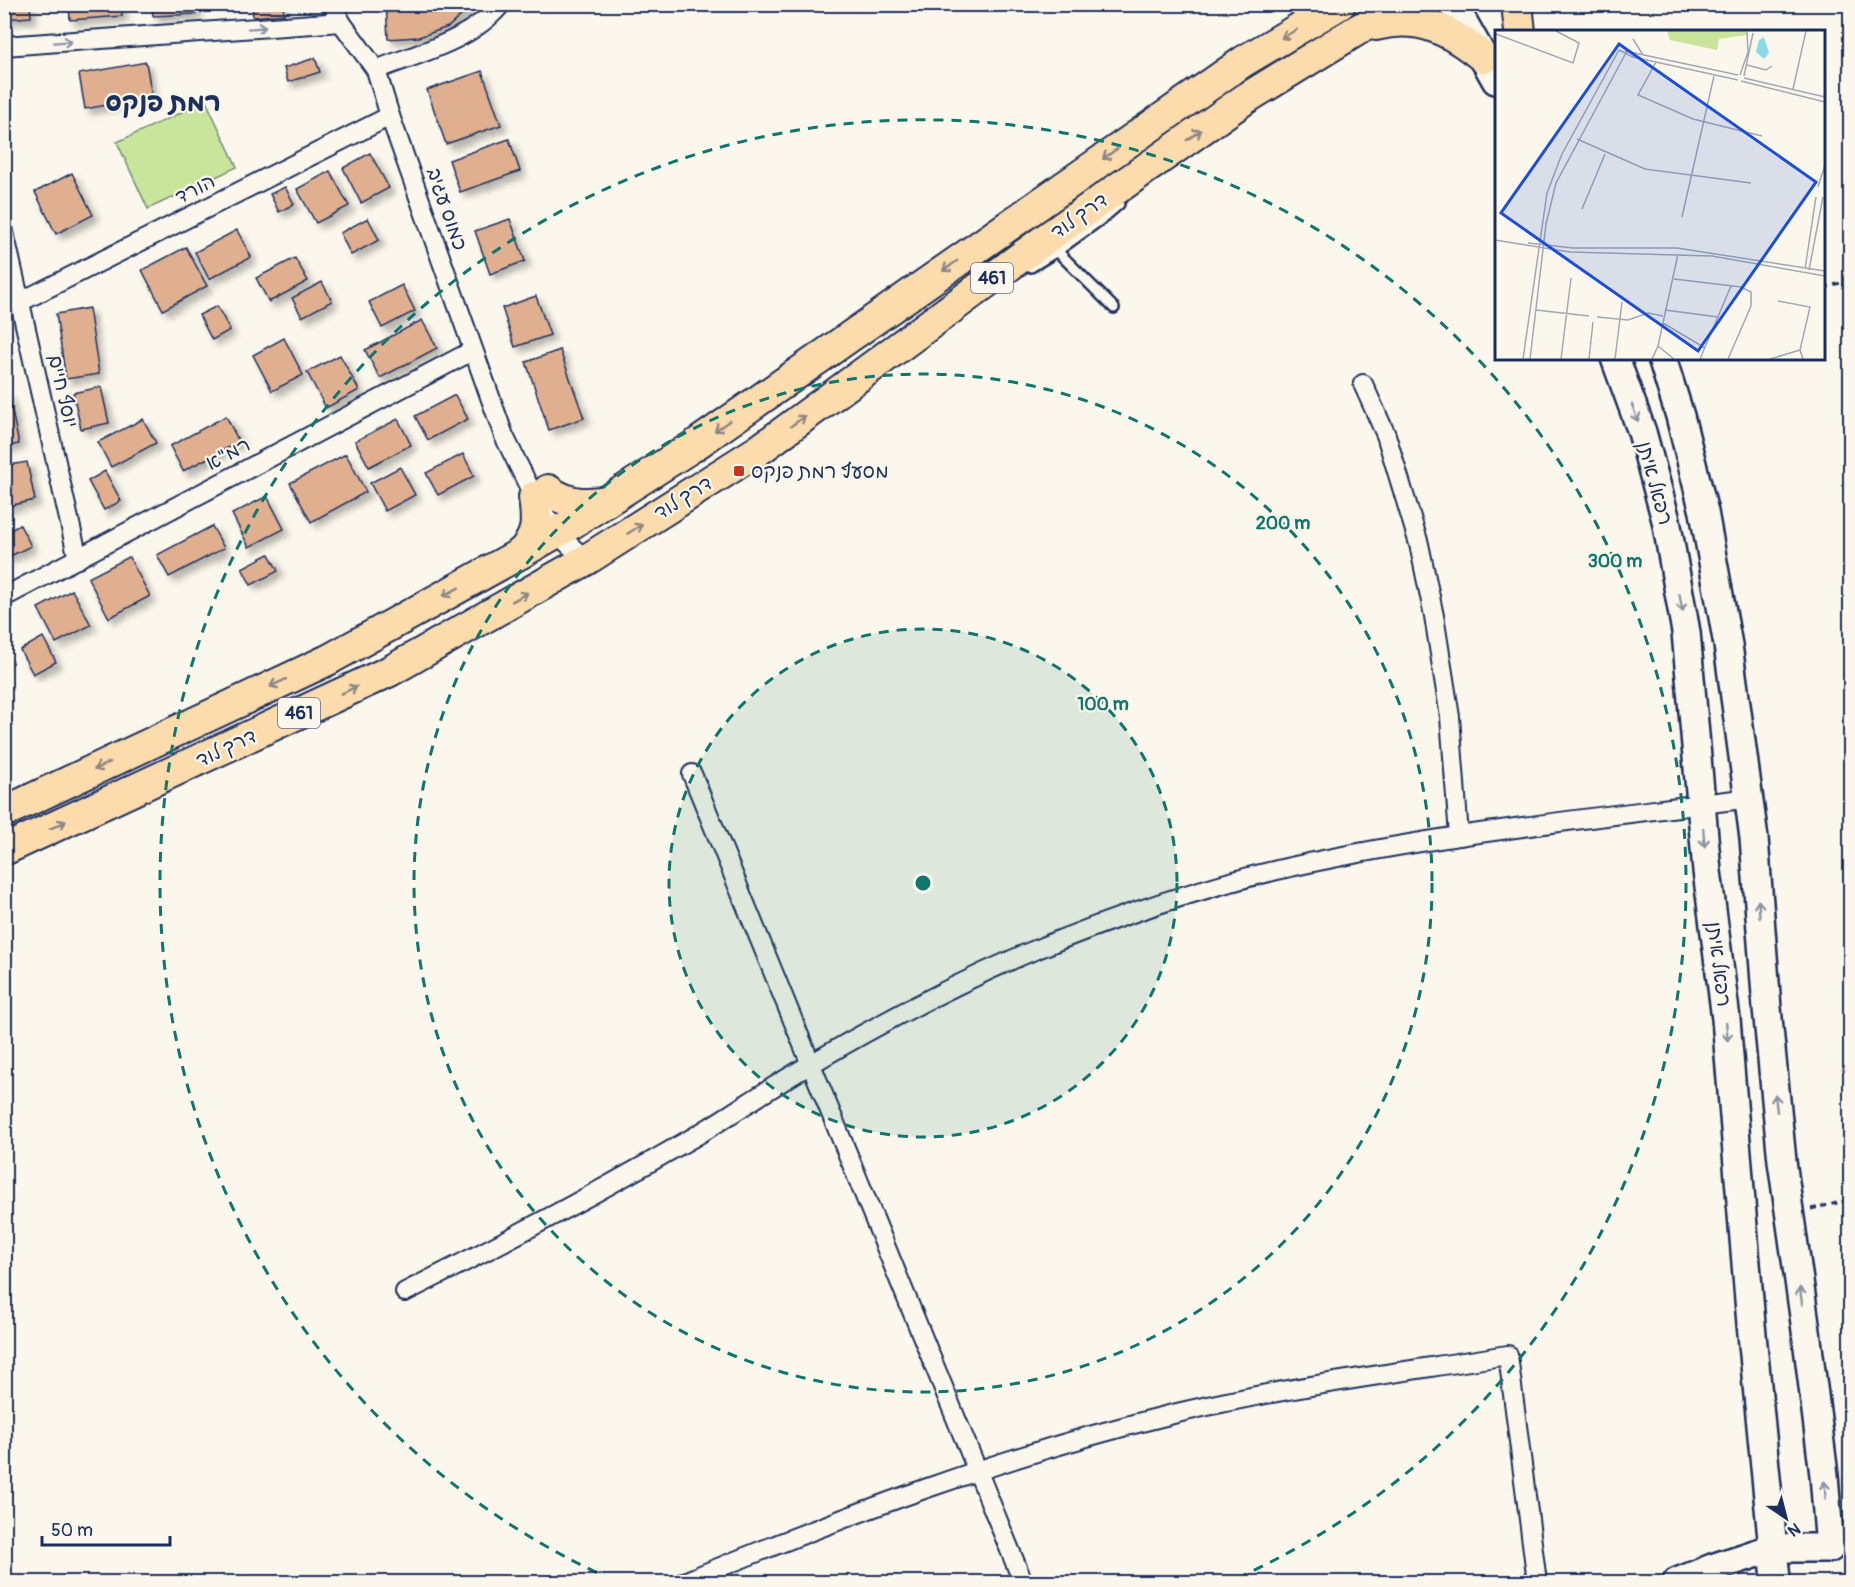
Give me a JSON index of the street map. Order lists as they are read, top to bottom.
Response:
{
  "streets": {
    "main road": ["דרך לוד", "461", "רפאל איתן"],
    "street": [
      "הורד",
      "כמוס עגיב",
      "יוסף חיים",
      "רמ\"א"
    ]
  },
  "crossings": [
    ["הורד", "כמוס עגיב"],
    ["הורד", "יוסף חיים"],
    ["כמוס עגיב", "דרך לוד"],
    ["כמוס עגיב", "רמ\"א"],
    ["יוסף חיים", "רמ\"א"]
  ],
  "districts": ["רמת פנקס"],
  "places": {
    "transit": ["מסעף רמת פנקס"]
  },
  "scale_bar": "50 m",
  "north": "bottom right",
  "rings": ["200 m", "300 m", "100 m"]
}
